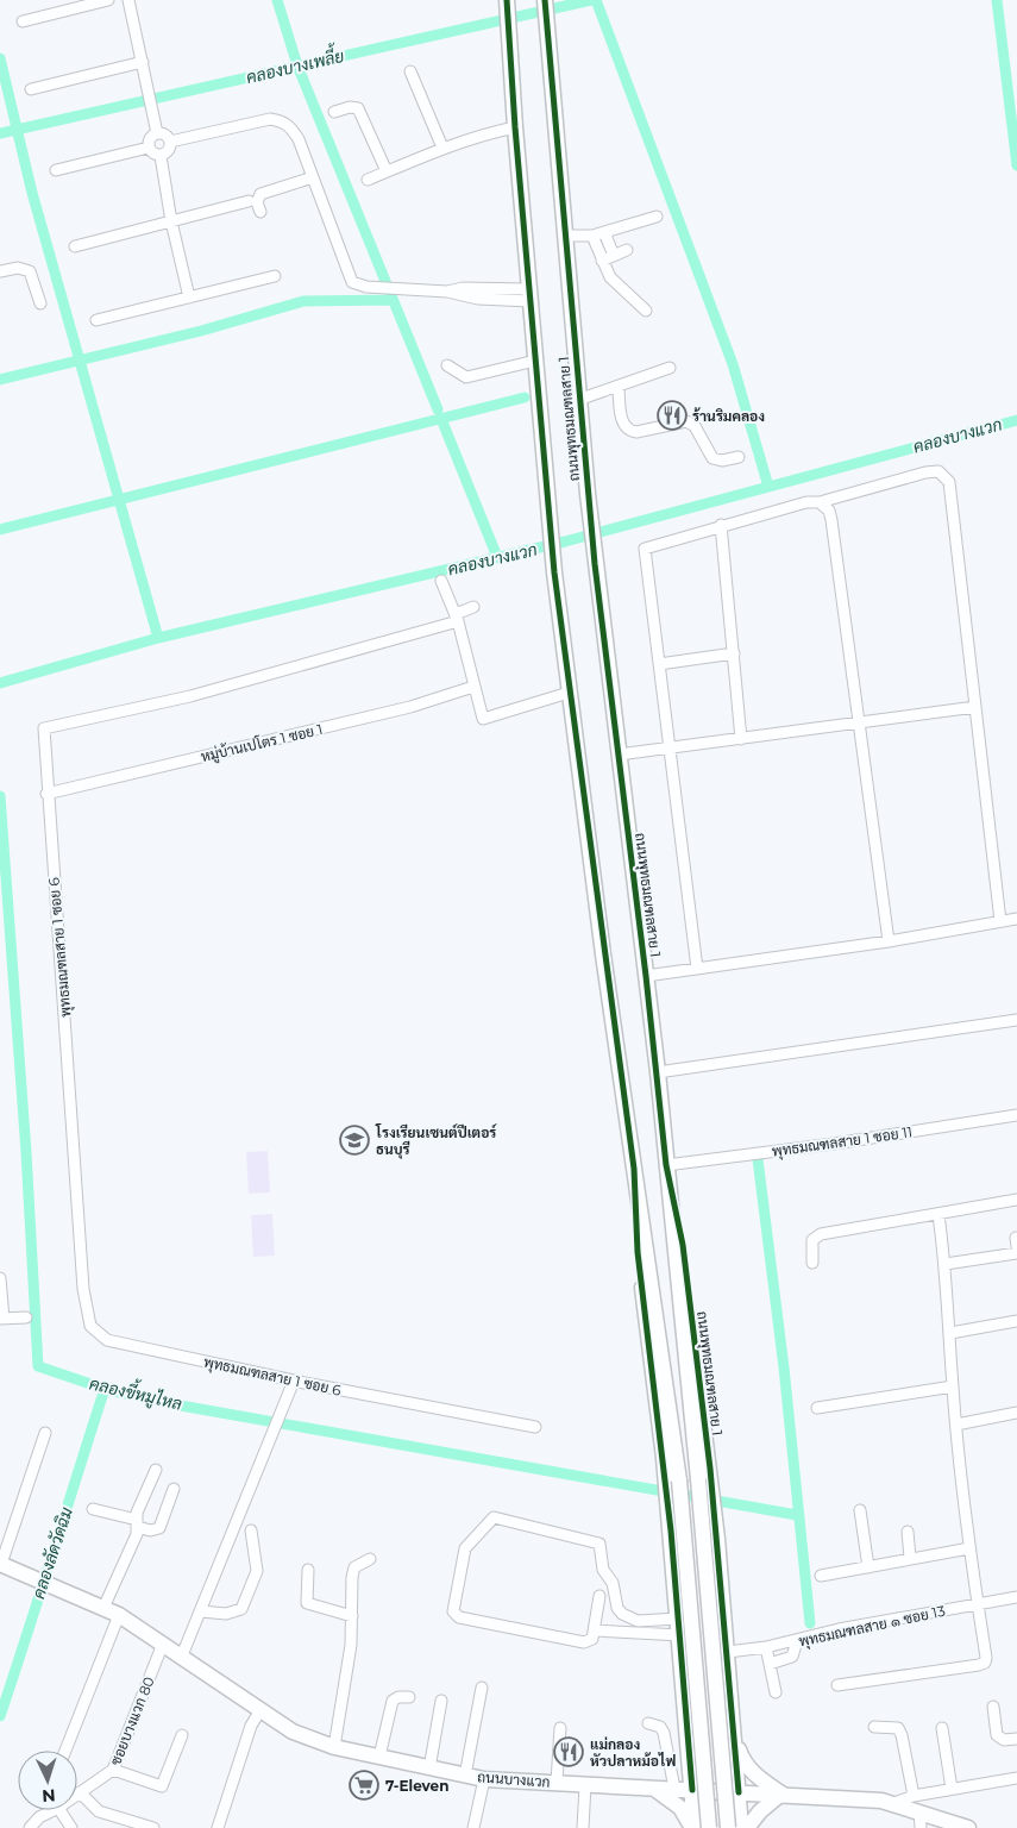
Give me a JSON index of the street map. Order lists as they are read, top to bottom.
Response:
{
  "streets": {
    "main road": ["ถนนพุทธมณฑลสาย 1", "ถนนบางแวก"],
    "street": [
      "หมู่บ้านเปโตร 1 ซอย 1",
      "พุทธมณฑลสาย 1 ซอย 6",
      "พุทธมณฑลสาย 1 ซอย 11",
      "พุทธมณฑลสาย ๑ ซอย 13",
      "ซอยบางแวก 80"
    ]
  },
  "crossings": [
    ["ถนนพุทธมณฑลสาย 1", "พุทธมณฑลสาย 1 ซอย 11"],
    ["ถนนพุทธมณฑลสาย 1", "พุทธมณฑลสาย ๑ ซอย 13"],
    ["ถนนพุทธมณฑลสาย 1", "ถนนบางแวก"],
    ["หมู่บ้านเปโตร 1 ซอย 1", "พุทธมณฑลสาย 1 ซอย 6"],
    ["ซอยบางแวก 80", "ถนนบางแวก"]
  ],
  "water": [
    "คลองบางเพลี้ย",
    "คลองบางแวก",
    "คลองขี้หมูไหล",
    "คลองลัดวัดฉิม"
  ],
  "places": {
    "restaurant": ["ร้านริมคลอง", "แม่กลอง หัวปลาหม้อไฟ"],
    "school or university": ["โรงเรียนเซนต์ปีเตอร์ ธนบุรี"],
    "supermarket": ["7-Eleven"]
  },
  "north": "bottom"
}
